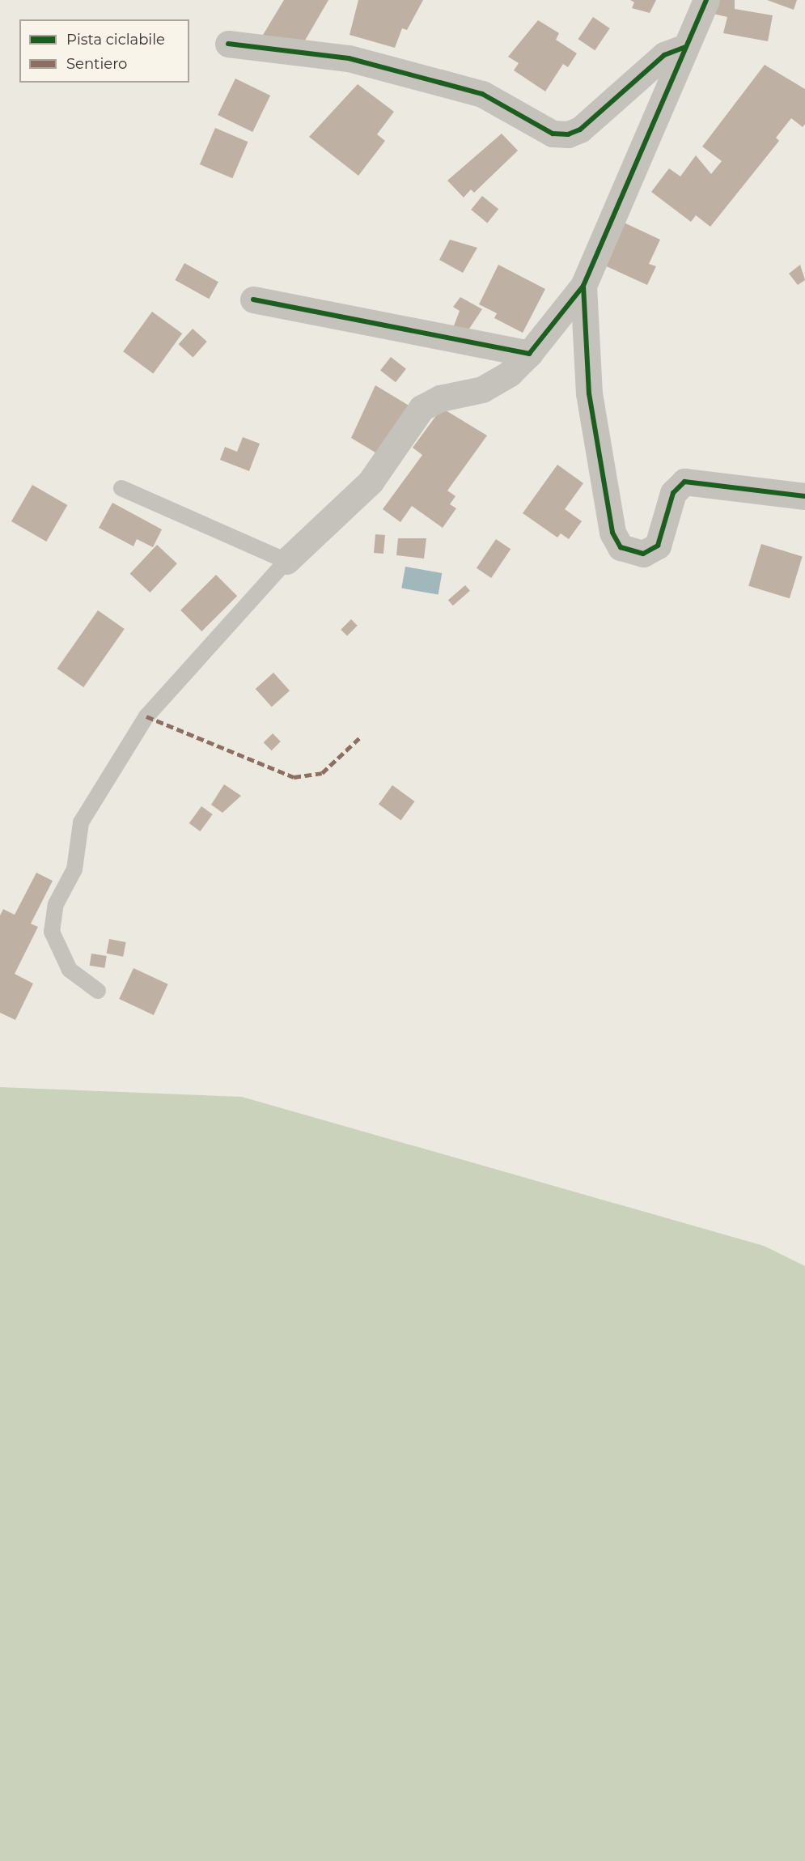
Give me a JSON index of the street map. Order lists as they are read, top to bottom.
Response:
{
  "legend": ["Pista ciclabile", "Sentiero"]
}
